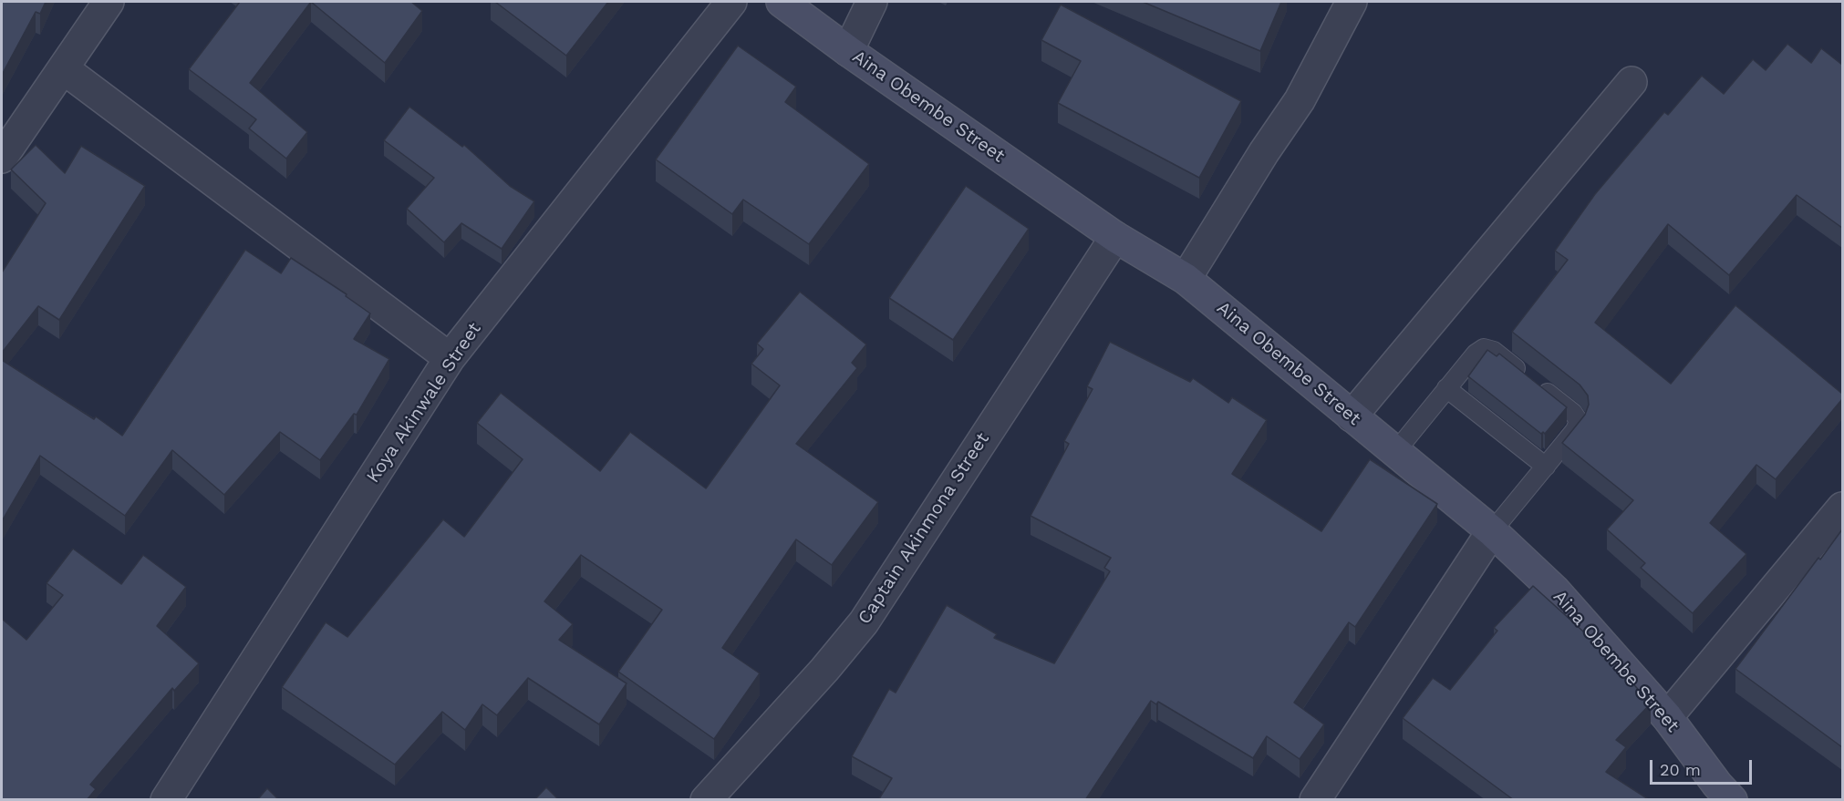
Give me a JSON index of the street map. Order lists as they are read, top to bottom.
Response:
{
  "streets": {
    "street": ["Aina Obembe Street", "Koya Akinwale Street", "Captain Akinmona Street"]
  },
  "crossings": [
    ["Aina Obembe Street", "Captain Akinmona Street"]
  ],
  "scale_bar": "20 m"
}
